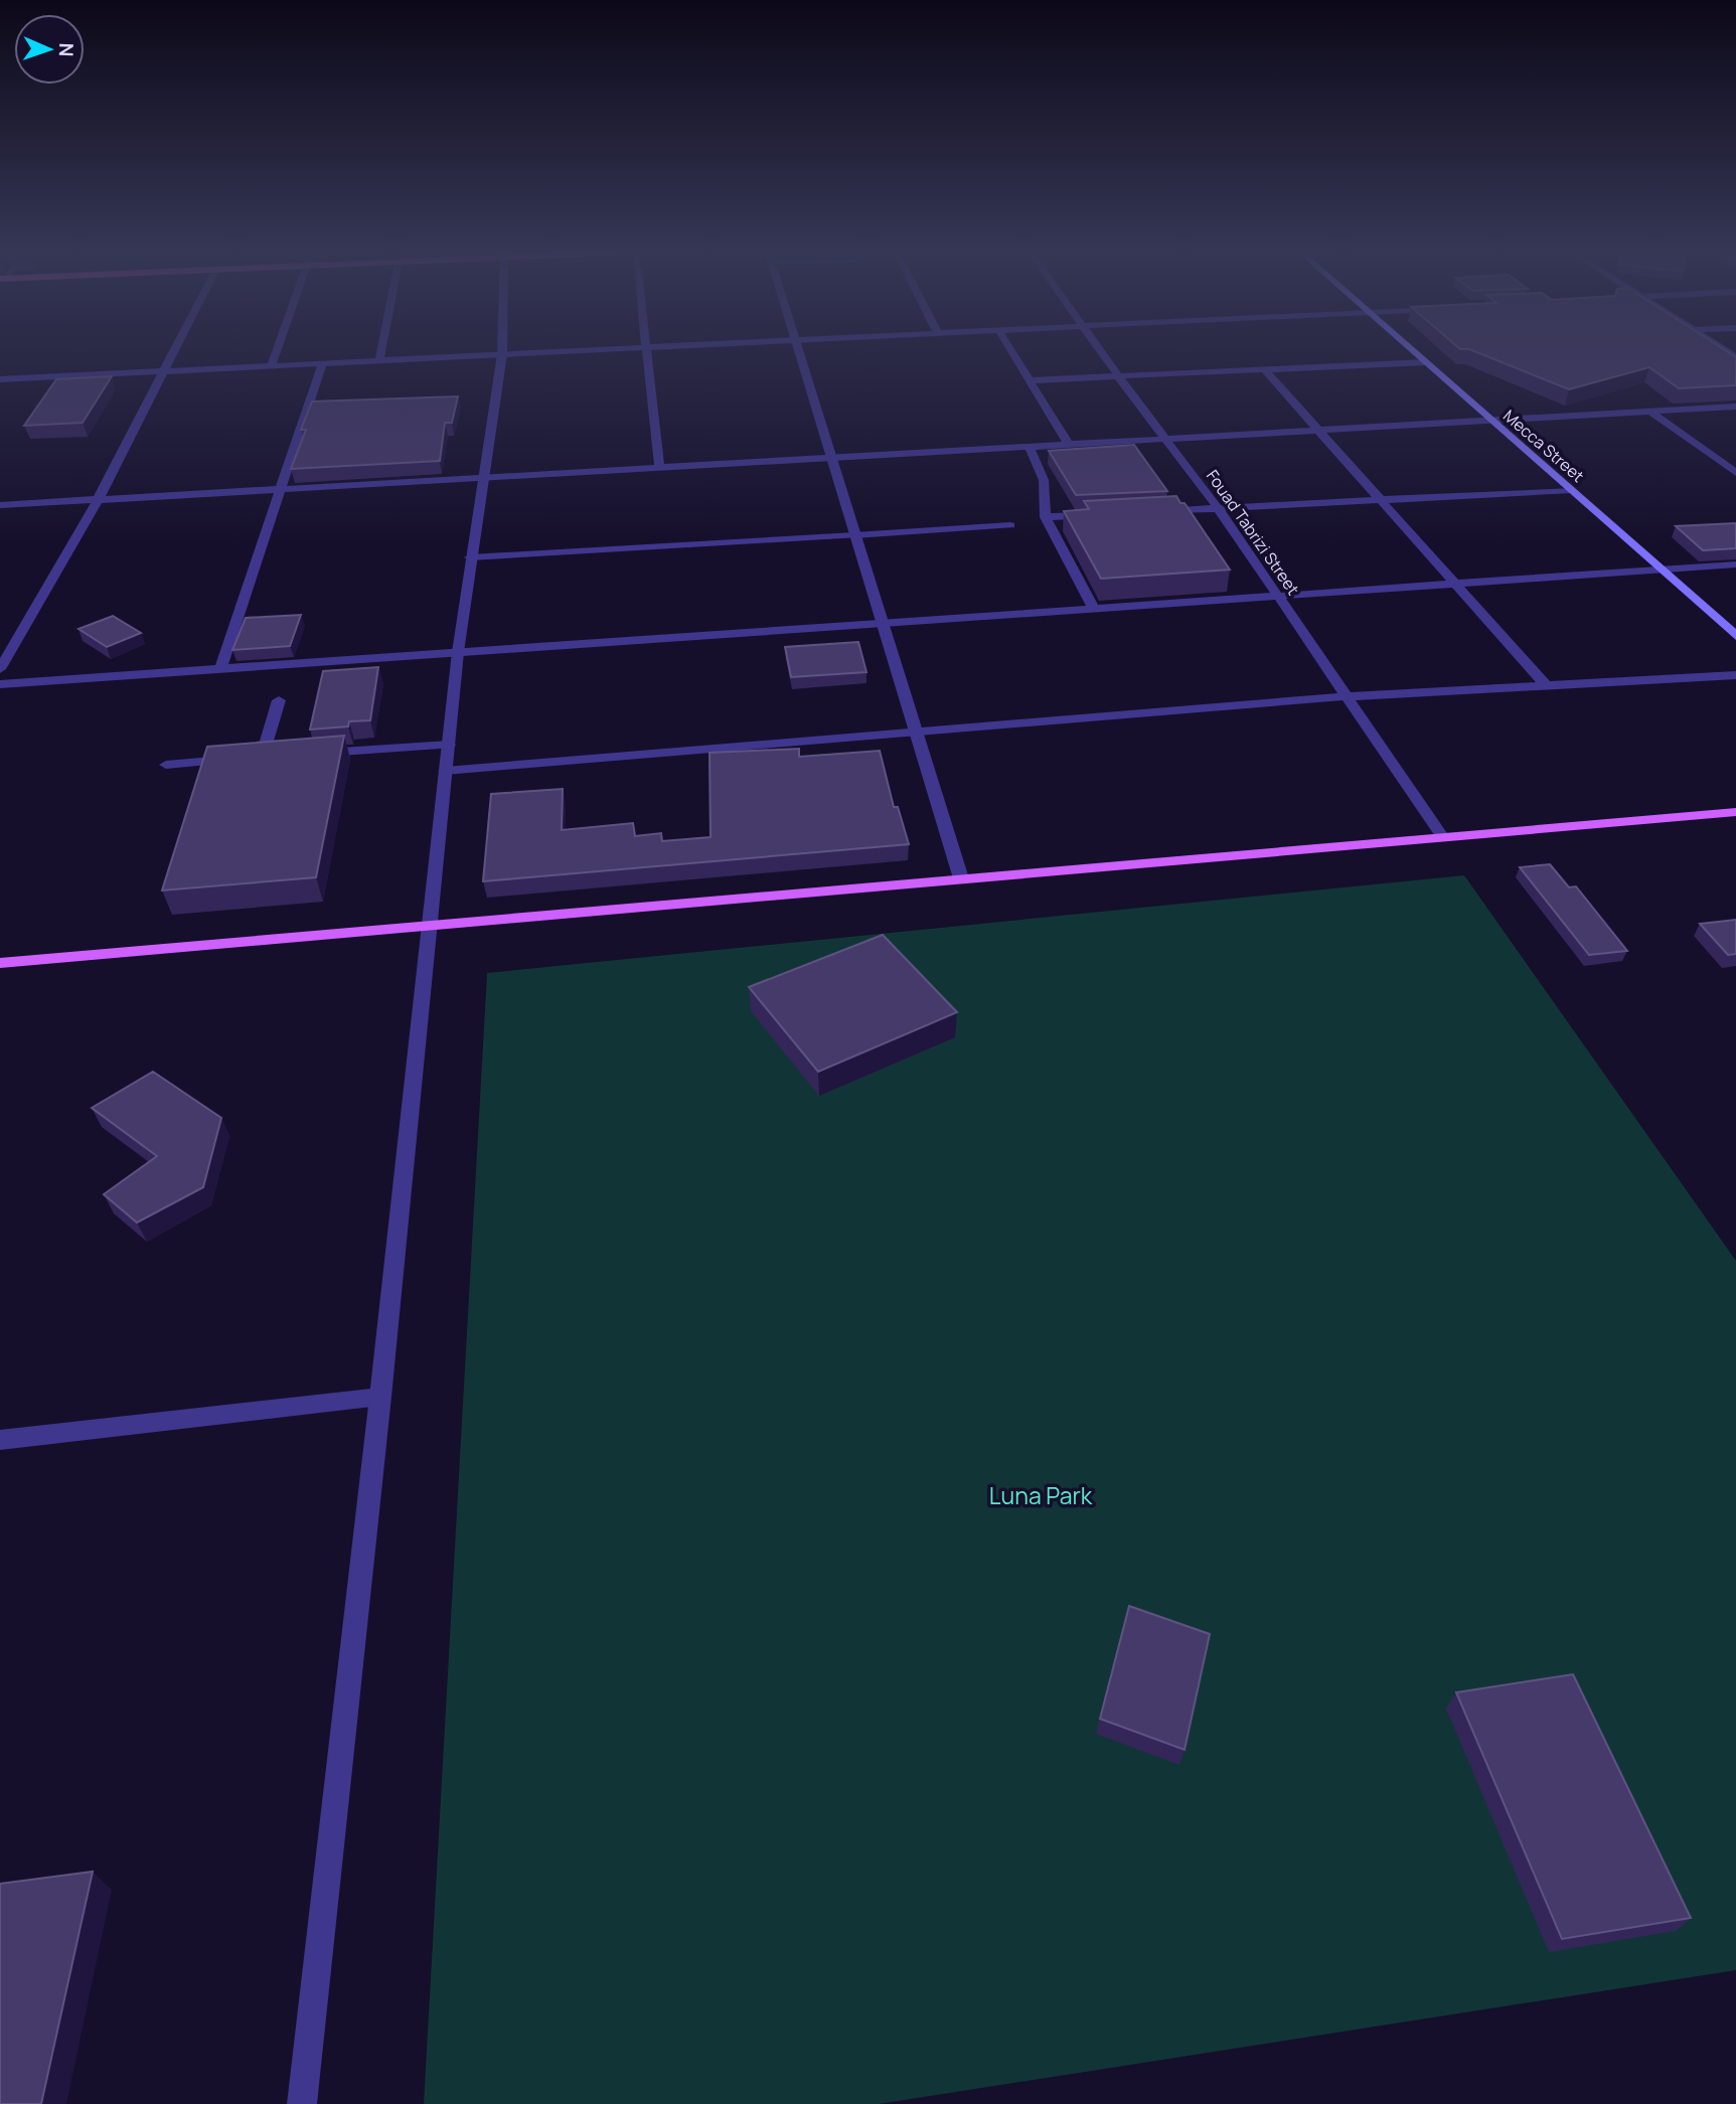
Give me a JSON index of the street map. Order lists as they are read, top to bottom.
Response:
{
  "streets": {
    "main road": ["Mecca Street"],
    "street": ["Fouad Tabrizi Street"]
  },
  "parks": ["Luna Park"],
  "north": "right"
}
